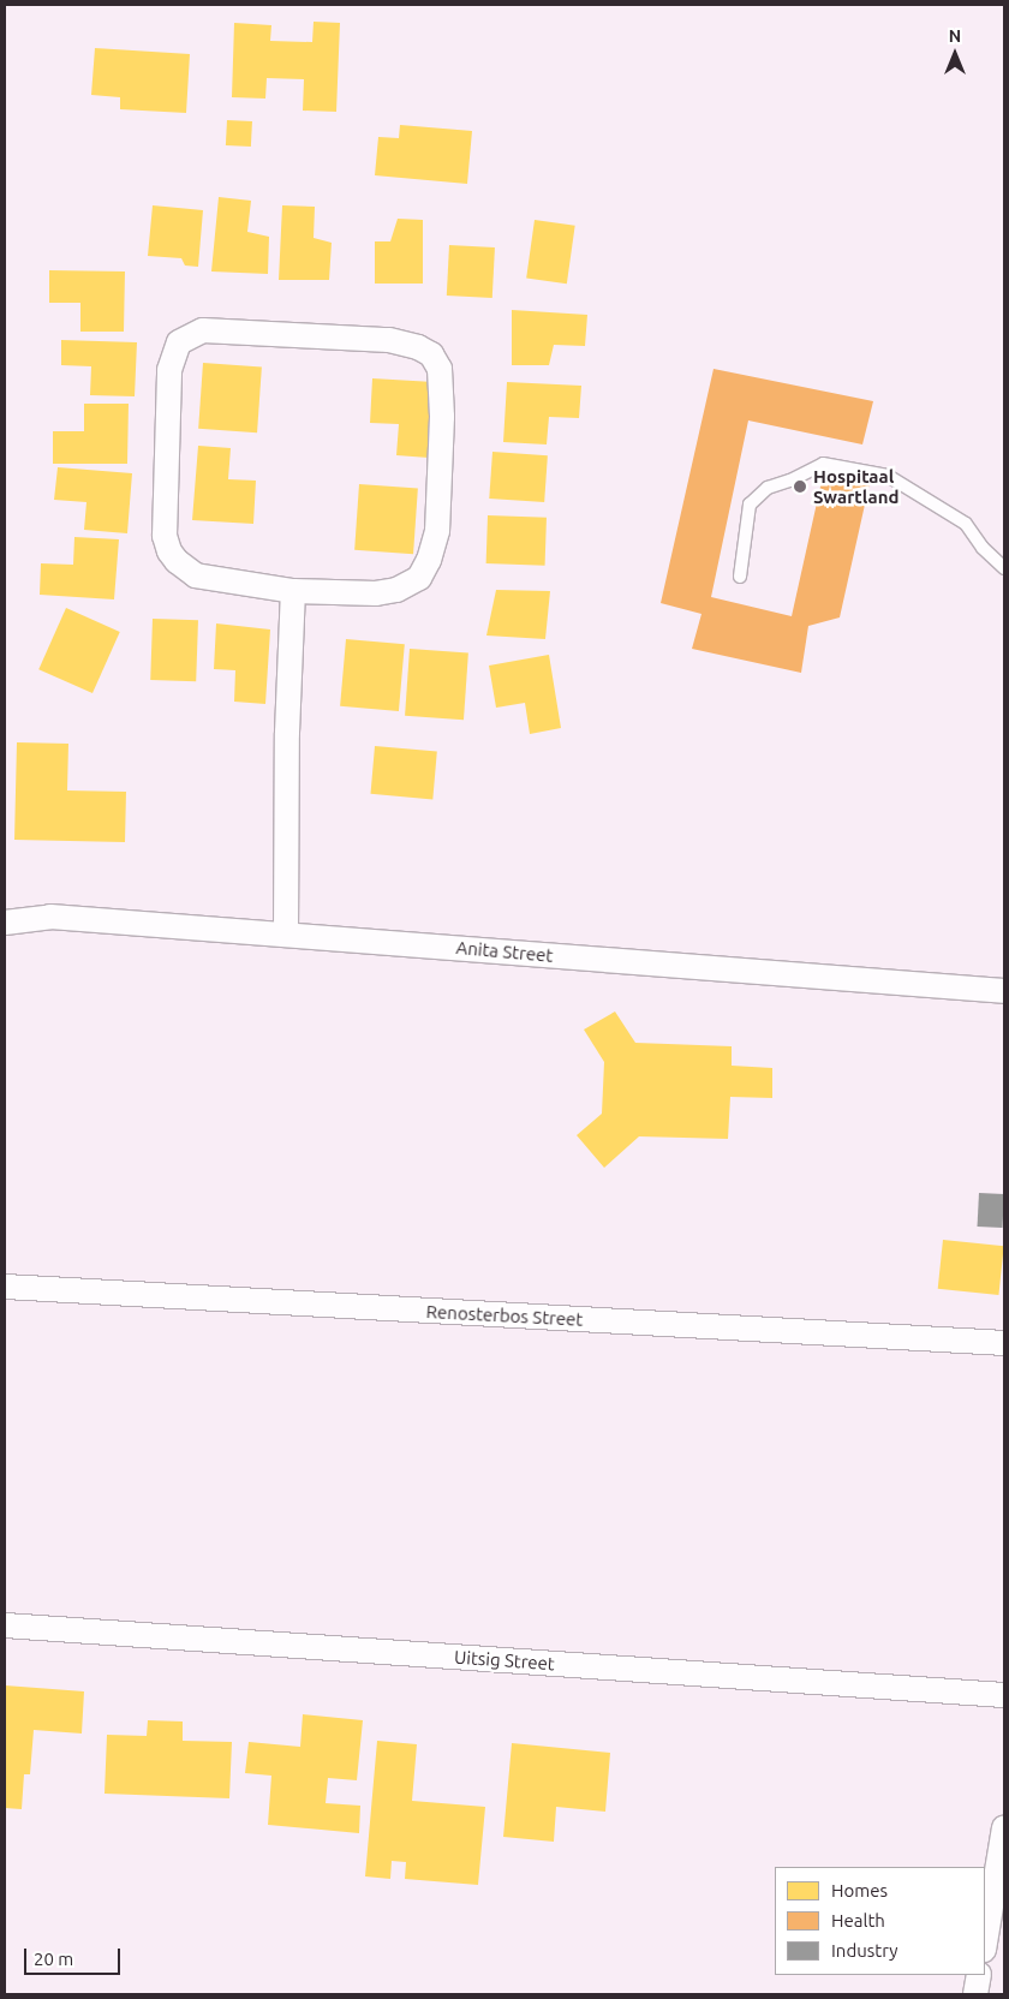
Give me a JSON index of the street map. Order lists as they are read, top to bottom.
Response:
{
  "streets": {
    "street": ["Anita Street", "Renosterbos Street", "Uitsig Street"]
  },
  "places": ["Hospitaal Swartland"],
  "legend": ["Homes", "Health", "Industry"],
  "scale_bar": "20 m",
  "north": "top"
}
